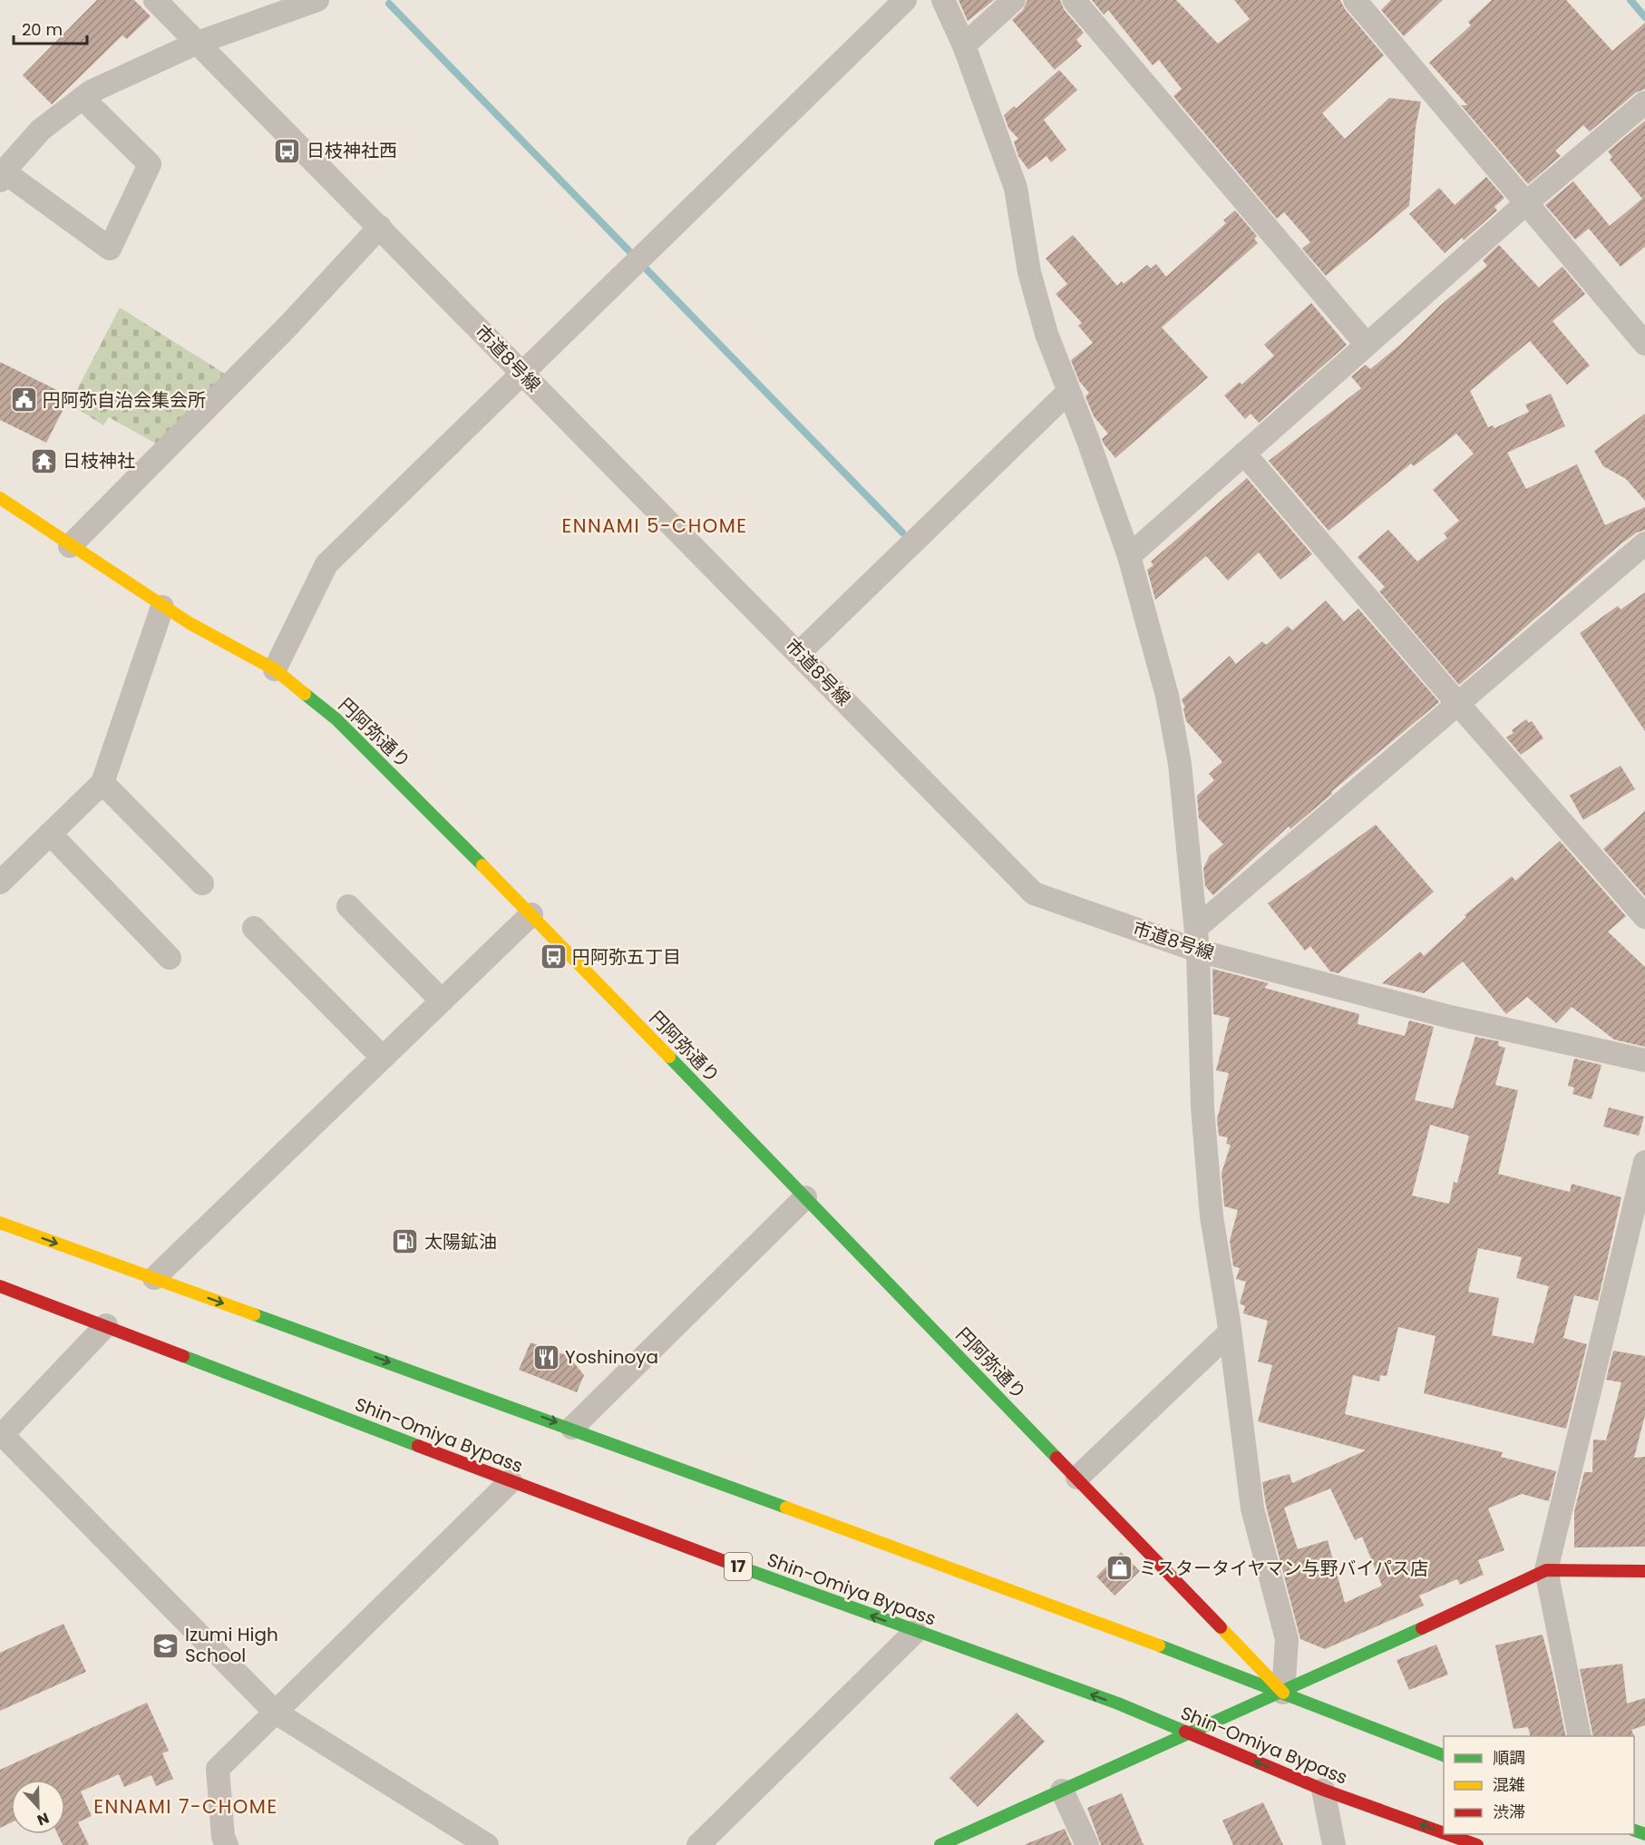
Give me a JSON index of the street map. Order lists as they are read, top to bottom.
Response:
{
  "streets": {
    "main road": ["円阿弥通り", "Shin-Omiya Bypass", "17"],
    "street": ["市道8号線"]
  },
  "districts": ["ENNAMI 5-CHOME", "ENNAMI 7-CHOME"],
  "places": {
    "bus stop": ["日枝神社西", "円阿弥五丁目"],
    "public building": ["円阿弥自治会集会所"],
    "temple": ["日枝神社"],
    "fuel station": ["太陽鉱油"],
    "restaurant": ["Yoshinoya"],
    "shop": ["ミスタータイヤマン与野バイパス店"],
    "school or university": ["Izumi High School"]
  },
  "legend": ["順調", "混雑", "渋滞"],
  "scale_bar": "20 m",
  "north": "bottom"
}
